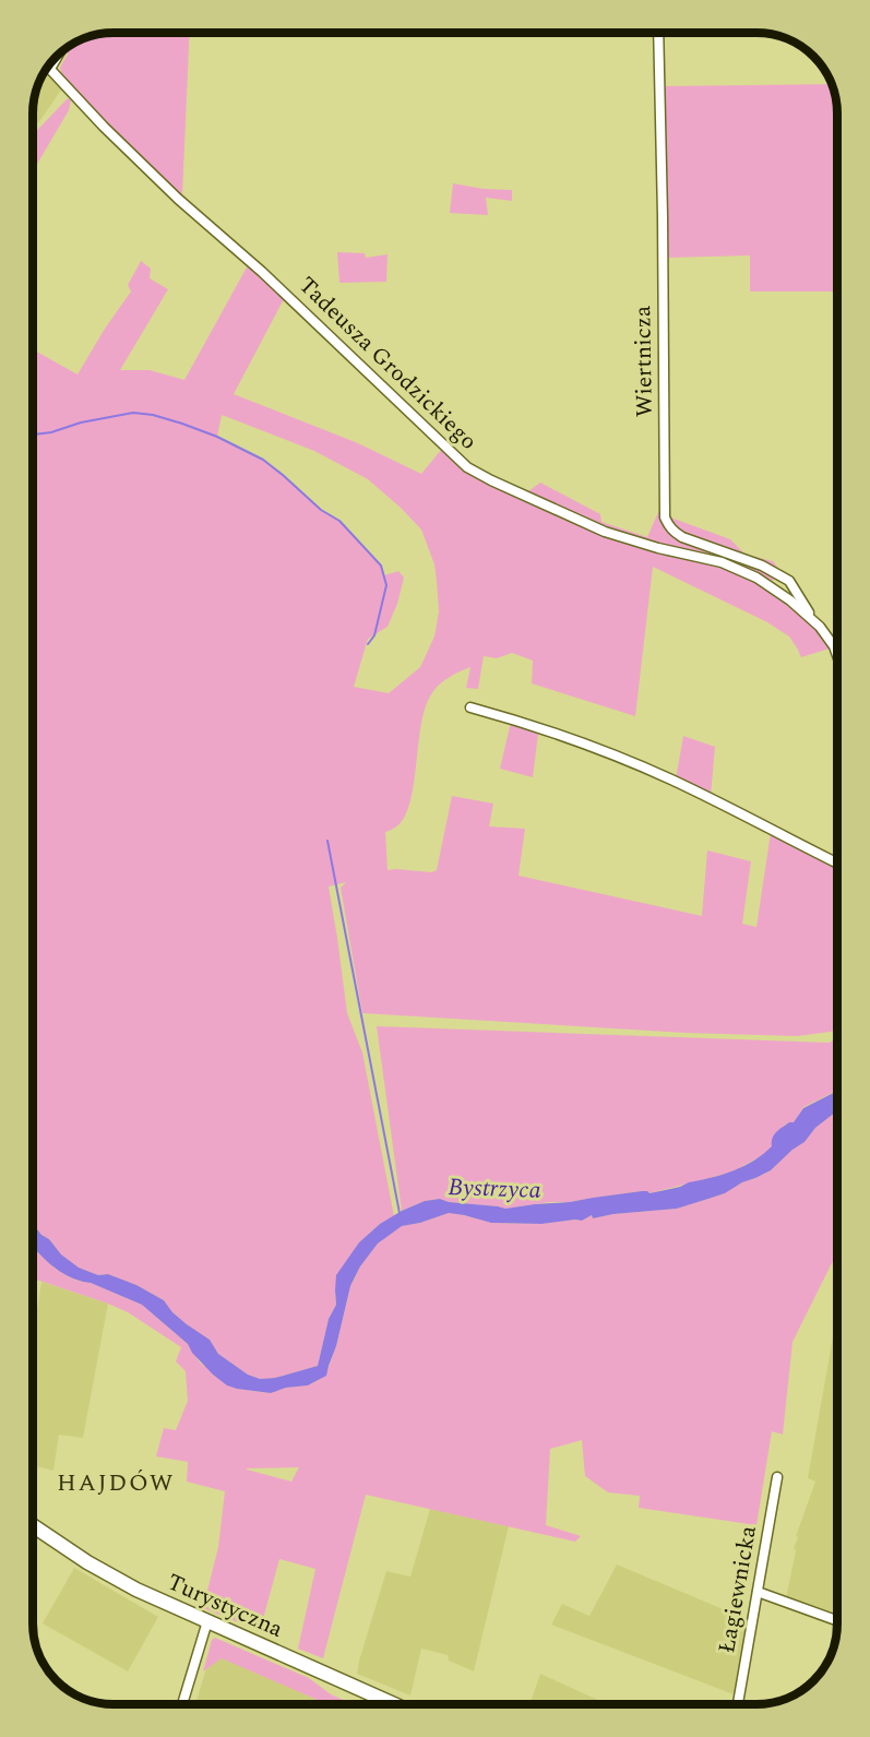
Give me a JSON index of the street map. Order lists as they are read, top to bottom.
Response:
{
  "streets": {
    "main road": ["Turystyczna"],
    "street": ["Wiertnicza", "Tadeusza Grodzickiego", "Łagiewnicka"]
  },
  "crossings": [
    ["Wiertnicza", "Tadeusza Grodzickiego"]
  ],
  "districts": ["HAJDÓW"],
  "water": ["Bystrzyca"]
}
